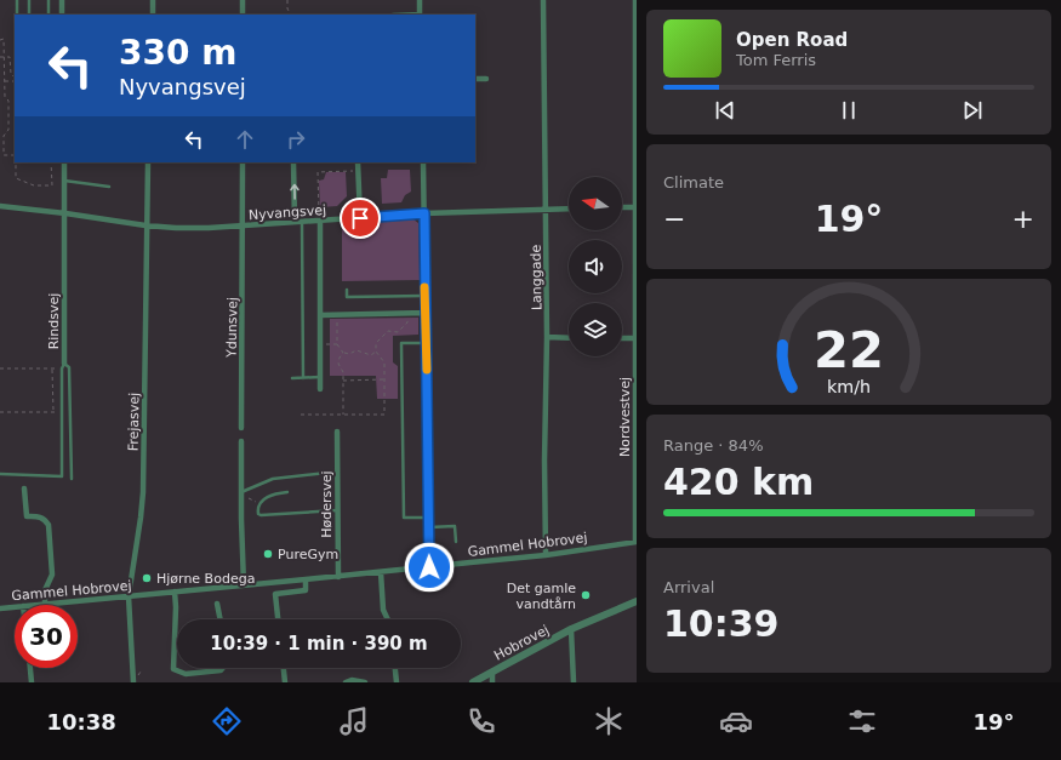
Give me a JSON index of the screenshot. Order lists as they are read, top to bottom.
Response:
{
  "streets": {
    "street": [
      "Nyvangsvej",
      "Langgade",
      "Rindsvej",
      "Ydunsvej",
      "Nordvestvej",
      "Frejasvej",
      "Hødersvej",
      "Gammel Hobrovej",
      "Hobrovej"
    ]
  },
  "crossings": [
    ["Nyvangsvej", "Langgade"],
    ["Nyvangsvej", "Rindsvej"],
    ["Nyvangsvej", "Ydunsvej"],
    ["Nyvangsvej", "Frejasvej"],
    ["Langgade", "Gammel Hobrovej"],
    ["Nordvestvej", "Gammel Hobrovej"],
    ["Frejasvej", "Gammel Hobrovej"],
    ["Hødersvej", "Gammel Hobrovej"]
  ],
  "places": ["PureGym", "Hjørne Bodega", "Det gamle vandtårn"],
  "north": "left",
  "page": {
    "turn": ["330 m", "Nyvangsvej"],
    "song": ["Open Road", "Tom Ferris"],
    "tile": [
      "Climate",
      ["Range · 84%", "420 km"],
      ["Arrival", "10:39"]
    ],
    "heat": ["−", "19°", "+"],
    "limit": "30",
    "trip": "10:39 · 1 min · 390 m",
    "tabs": ["10:38", "19°"],
    "gauge": ["22", "km/h"]
  }
}
